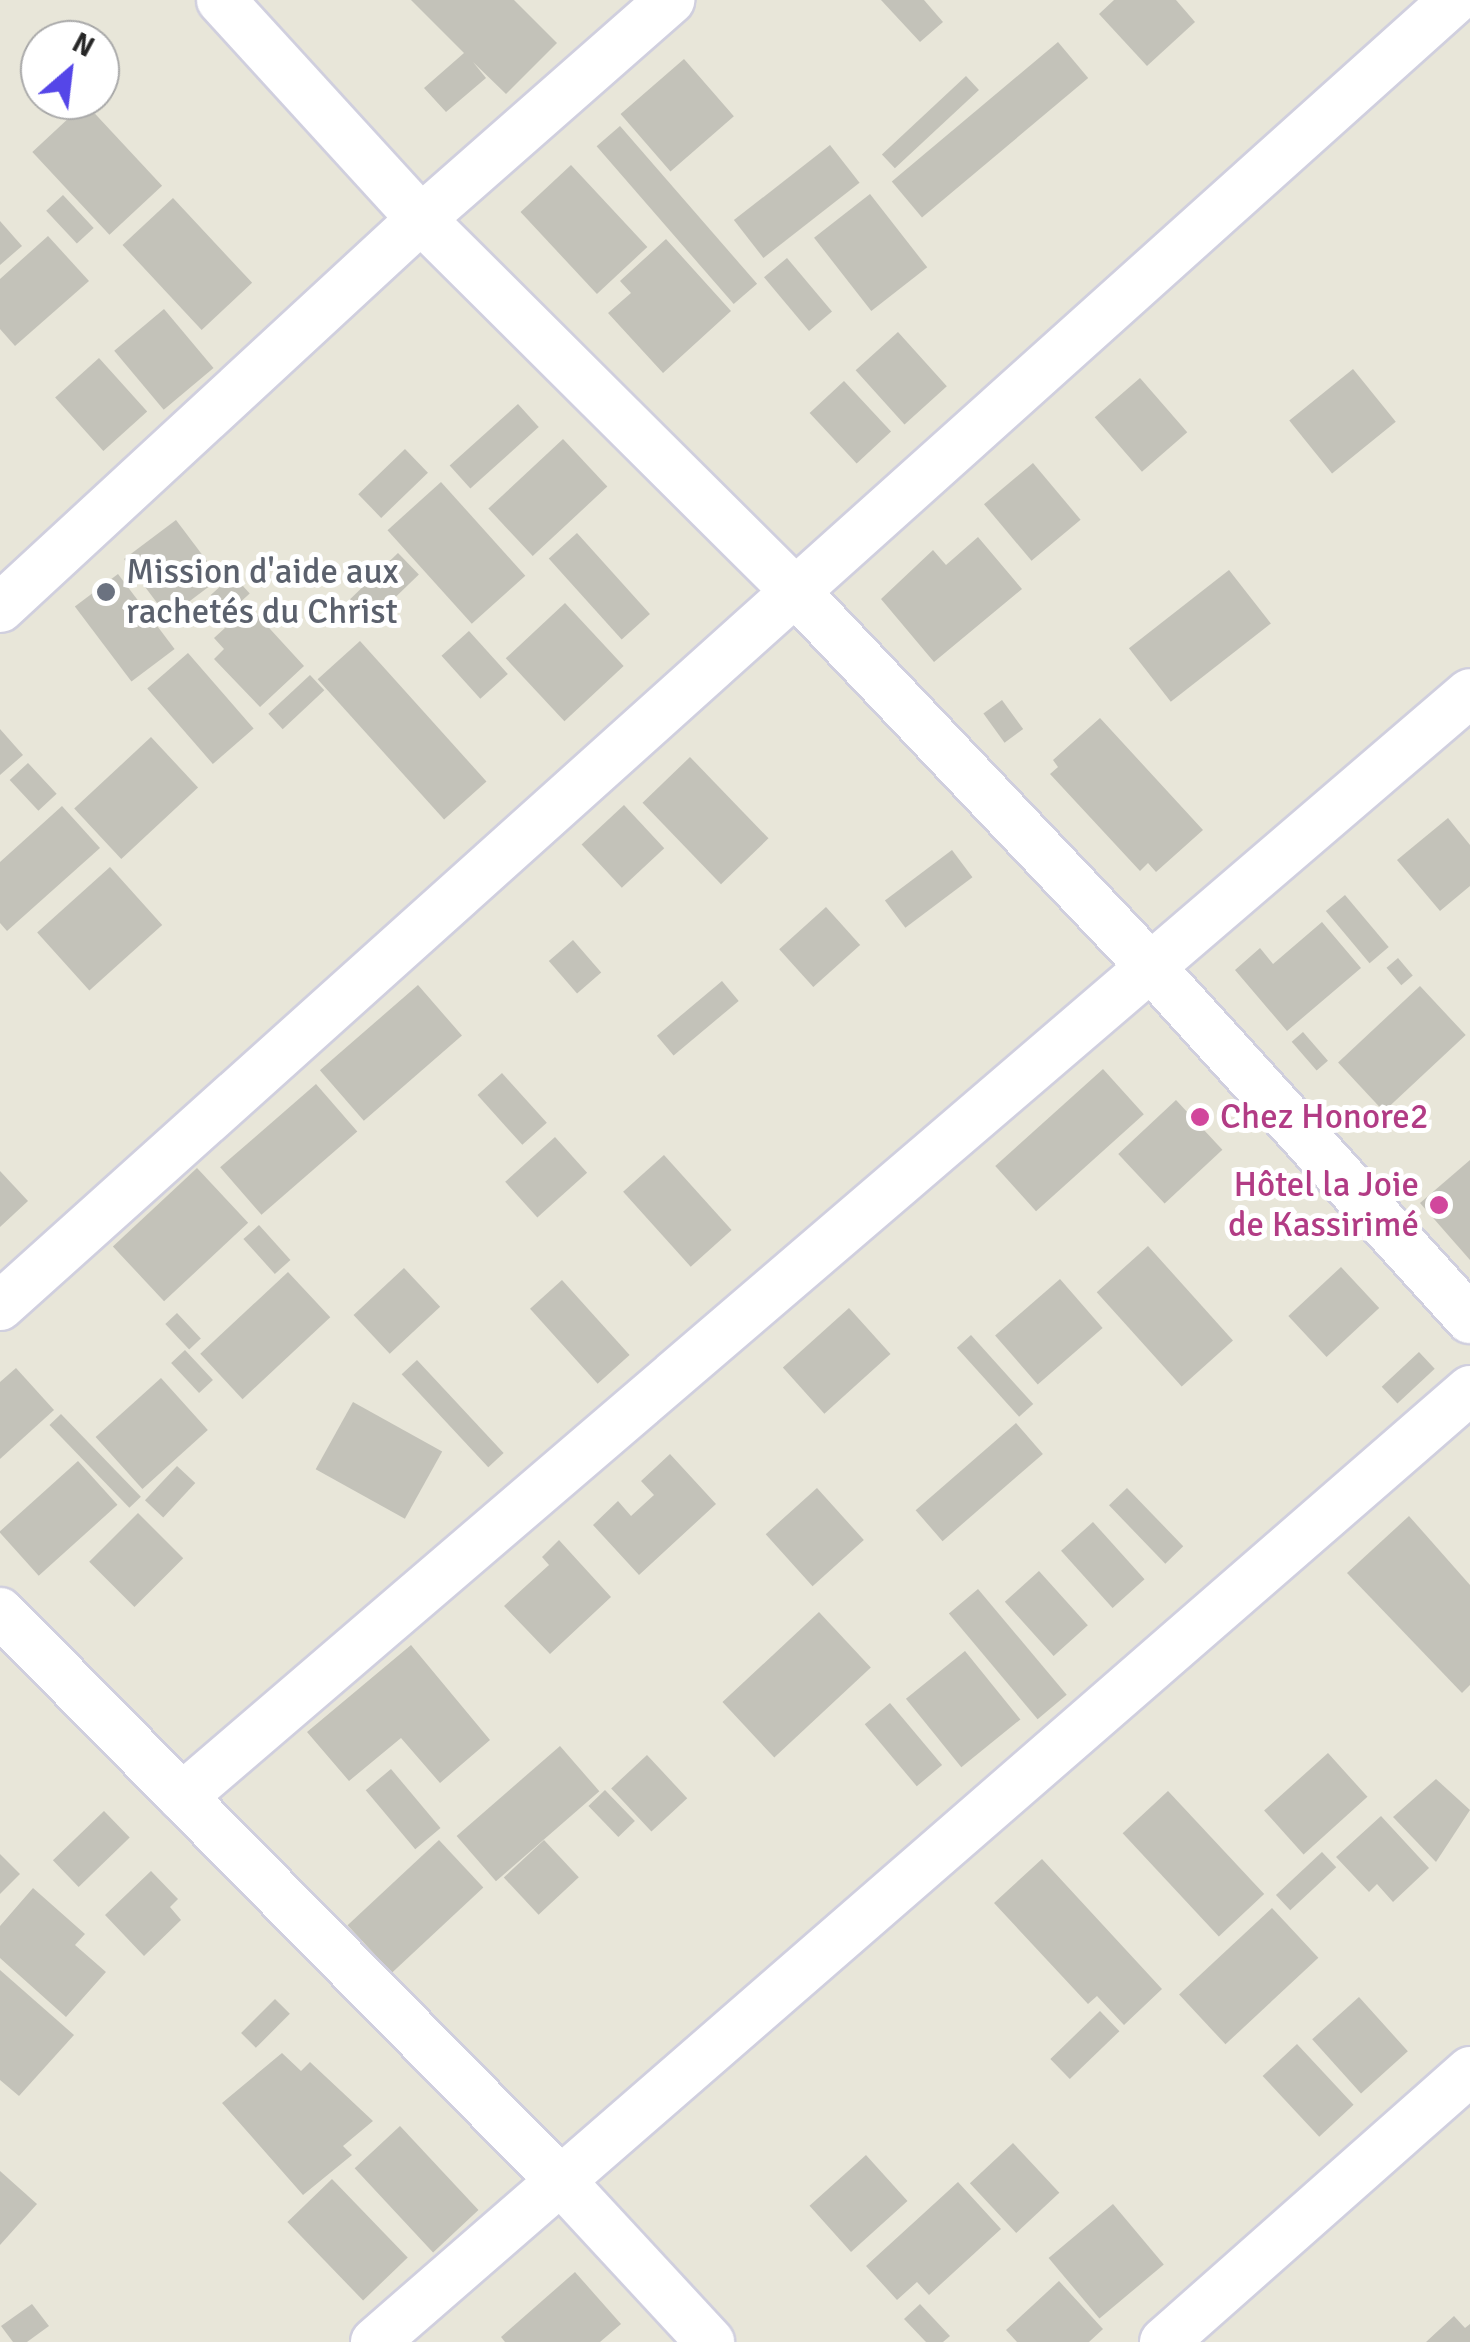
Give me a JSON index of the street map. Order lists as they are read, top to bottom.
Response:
{
  "places": ["Mission d'aide aux rachetés du Christ", "Chez Honore2", "Hôtel la Joie de Kassirimé"],
  "north": "top right"
}
